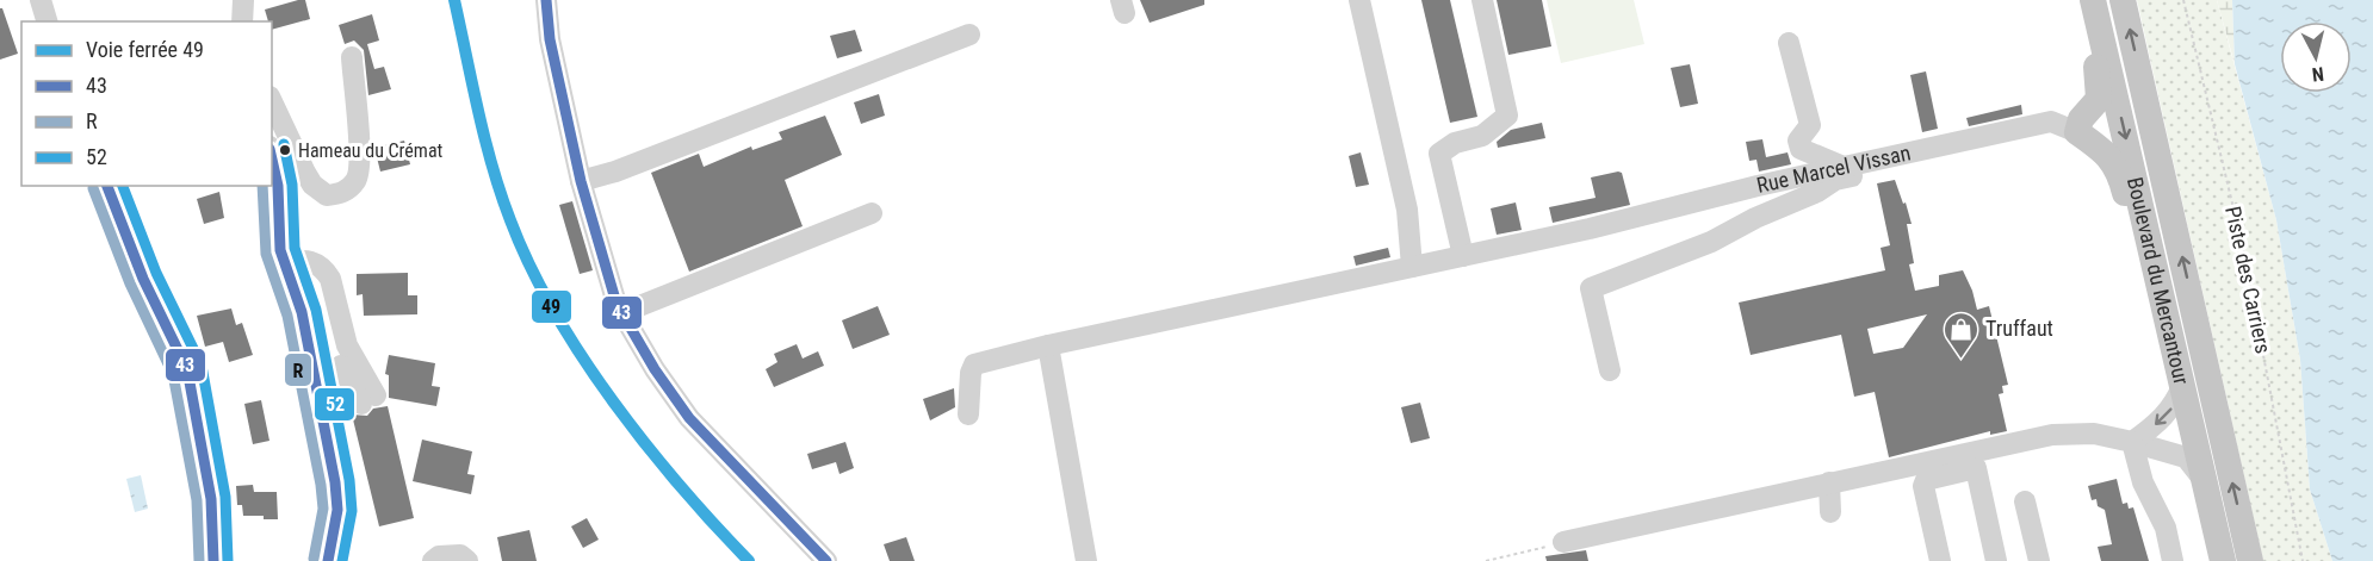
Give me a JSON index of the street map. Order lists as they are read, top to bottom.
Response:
{
  "streets": {
    "main road": ["Boulevard du Mercantour"],
    "street": ["Rue Marcel Vissan"],
    "path": ["Piste des Carriers"]
  },
  "places": {
    "other": ["Hameau du Crémat"],
    "shop": ["Truffaut"]
  },
  "lines": [
    "rail line 49",
    "transit line 43",
    "transit line 52",
    "transit line R"
  ],
  "legend": [
    "Voie ferrée 49",
    "43",
    "R",
    "52"
  ],
  "north": "bottom"
}
